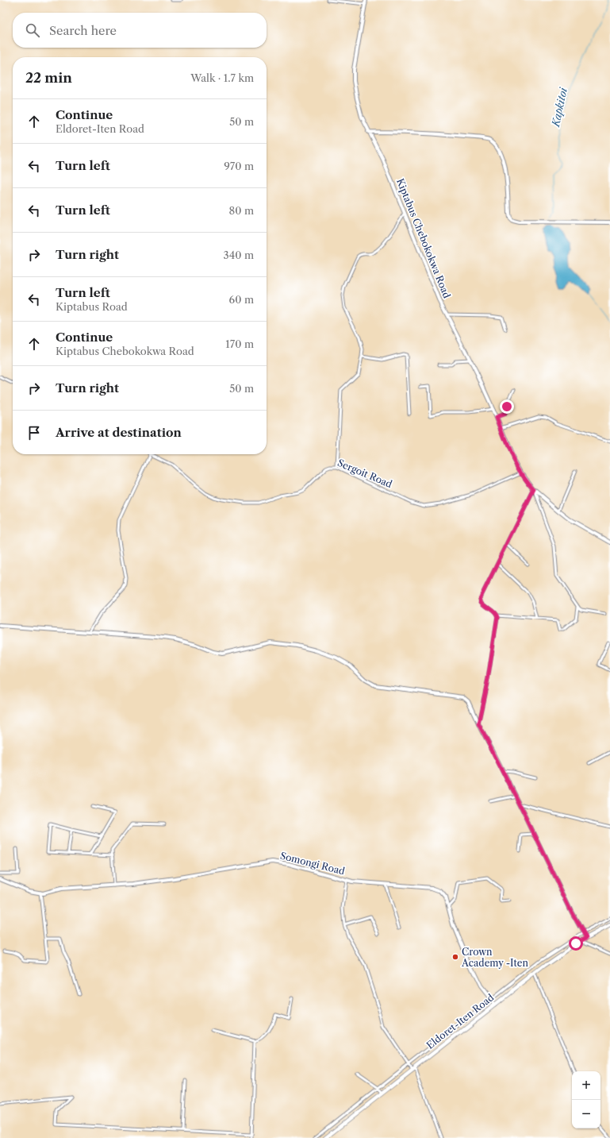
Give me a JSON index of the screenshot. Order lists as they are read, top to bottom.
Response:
{
  "streets": {
    "main road": ["Eldoret-Iten Road"],
    "street": ["Kiptabus Chebokokwa Road", "Sergoit Road", "Somongi Road"]
  },
  "crossings": [
    ["Kiptabus Chebokokwa Road", "Sergoit Road"],
    ["Somongi Road", "Eldoret-Iten Road"]
  ],
  "water": ["Kapkitoi"],
  "places": ["Crown Academy -Iten"],
  "page": {
    "search": "Search here",
    "heading": ["22 min", "Walk · 1.7 km"],
    "list": [
      ["Continue", "Eldoret-Iten Road", "50 m"],
      ["Turn left", "970 m"],
      ["Turn left", "80 m"],
      ["Turn right", "340 m"],
      ["Turn left", "Kiptabus Road", "60 m"],
      ["Continue", "Kiptabus Chebokokwa Road", "170 m"],
      ["Turn right", "50 m"],
      "Arrive at destination"
    ],
    "map_buttons": ["+", "−"]
  }
}
